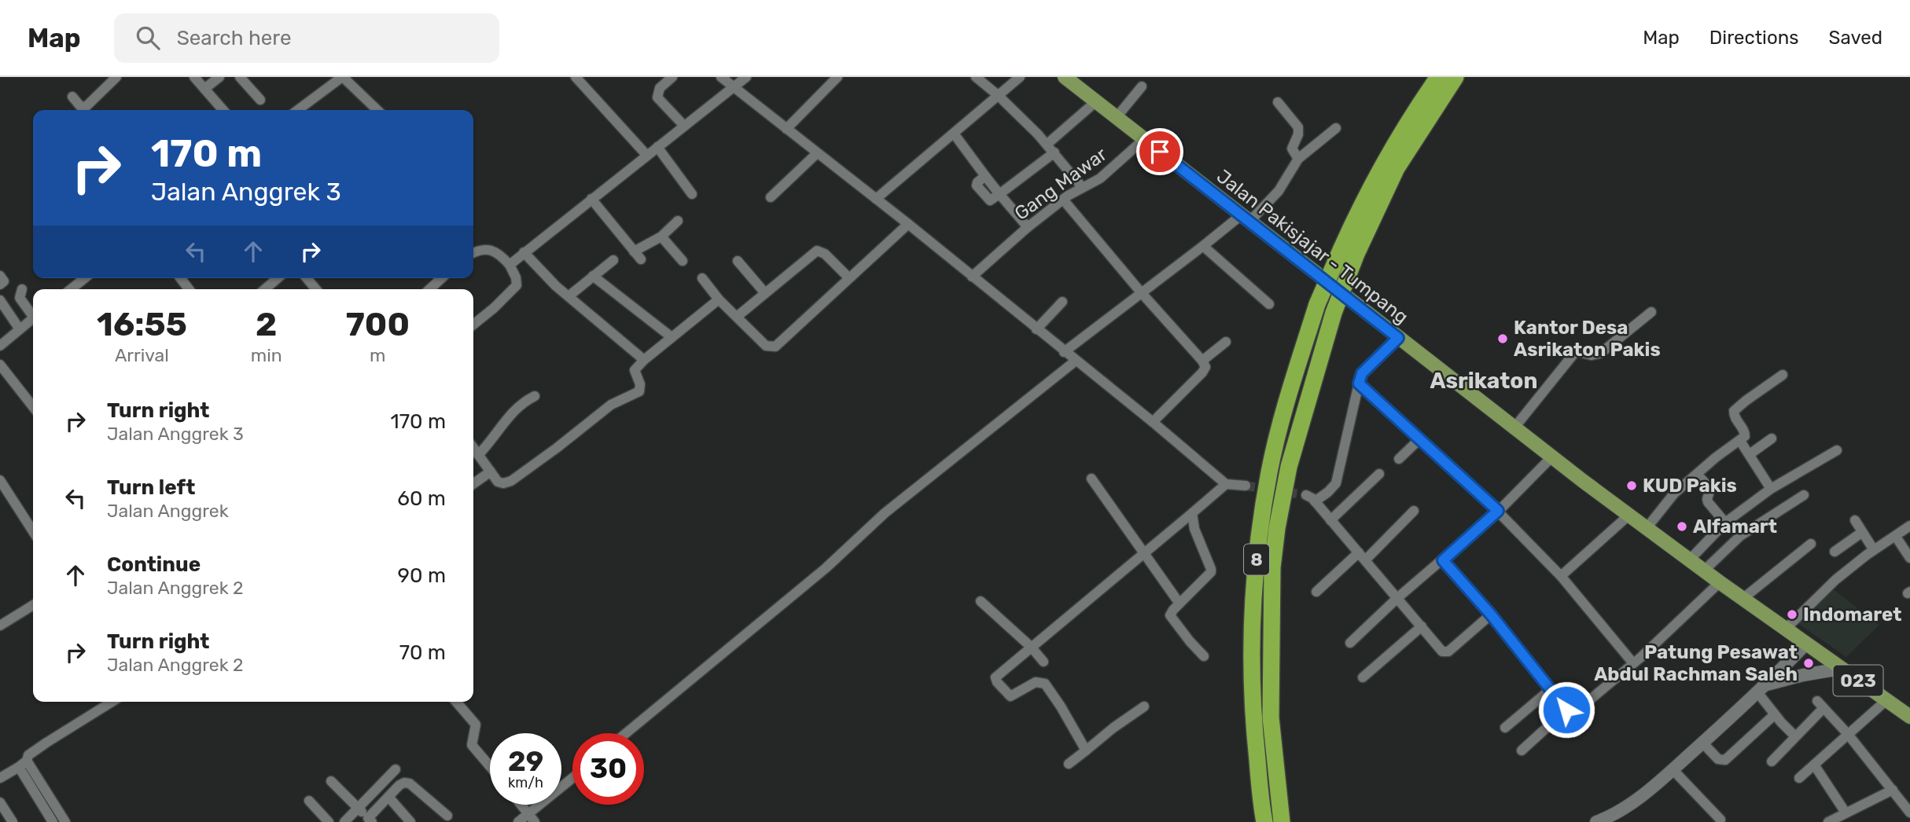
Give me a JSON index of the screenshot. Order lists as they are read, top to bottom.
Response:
{
  "streets": {
    "highway": ["8"],
    "main road": ["Jalan Pakisjajar - Tumpang", "023"],
    "street": ["Gang Mawar"]
  },
  "crossings": [
    ["Gang Mawar", "Jalan Pakisjajar - Tumpang"]
  ],
  "districts": ["Asrikaton"],
  "places": [
    "Kantor Desa Asrikaton Pakis",
    "KUD Pakis",
    "Alfamart",
    "Indomaret",
    "Patung Pesawat Abdul Rachman Saleh"
  ],
  "page": {
    "header": "Map",
    "search": "Search here",
    "nav": ["Map", "Directions", "Saved"],
    "turn": ["170 m", "Jalan Anggrek 3"],
    "eta": [
      "16:55",
      "Arrival",
      "2",
      "min",
      "700",
      "m"
    ],
    "list": [
      {
        "name": "Turn right",
        "note": "Jalan Anggrek 3",
        "value": "170 m"
      },
      {
        "name": "Turn left",
        "note": "Jalan Anggrek",
        "value": "60 m"
      },
      {
        "name": "Continue",
        "note": "Jalan Anggrek 2",
        "value": "90 m"
      },
      {
        "name": "Turn right",
        "note": "Jalan Anggrek 2",
        "value": "70 m"
      }
    ],
    "speed": "29 km/h",
    "limit": "30"
  }
}
